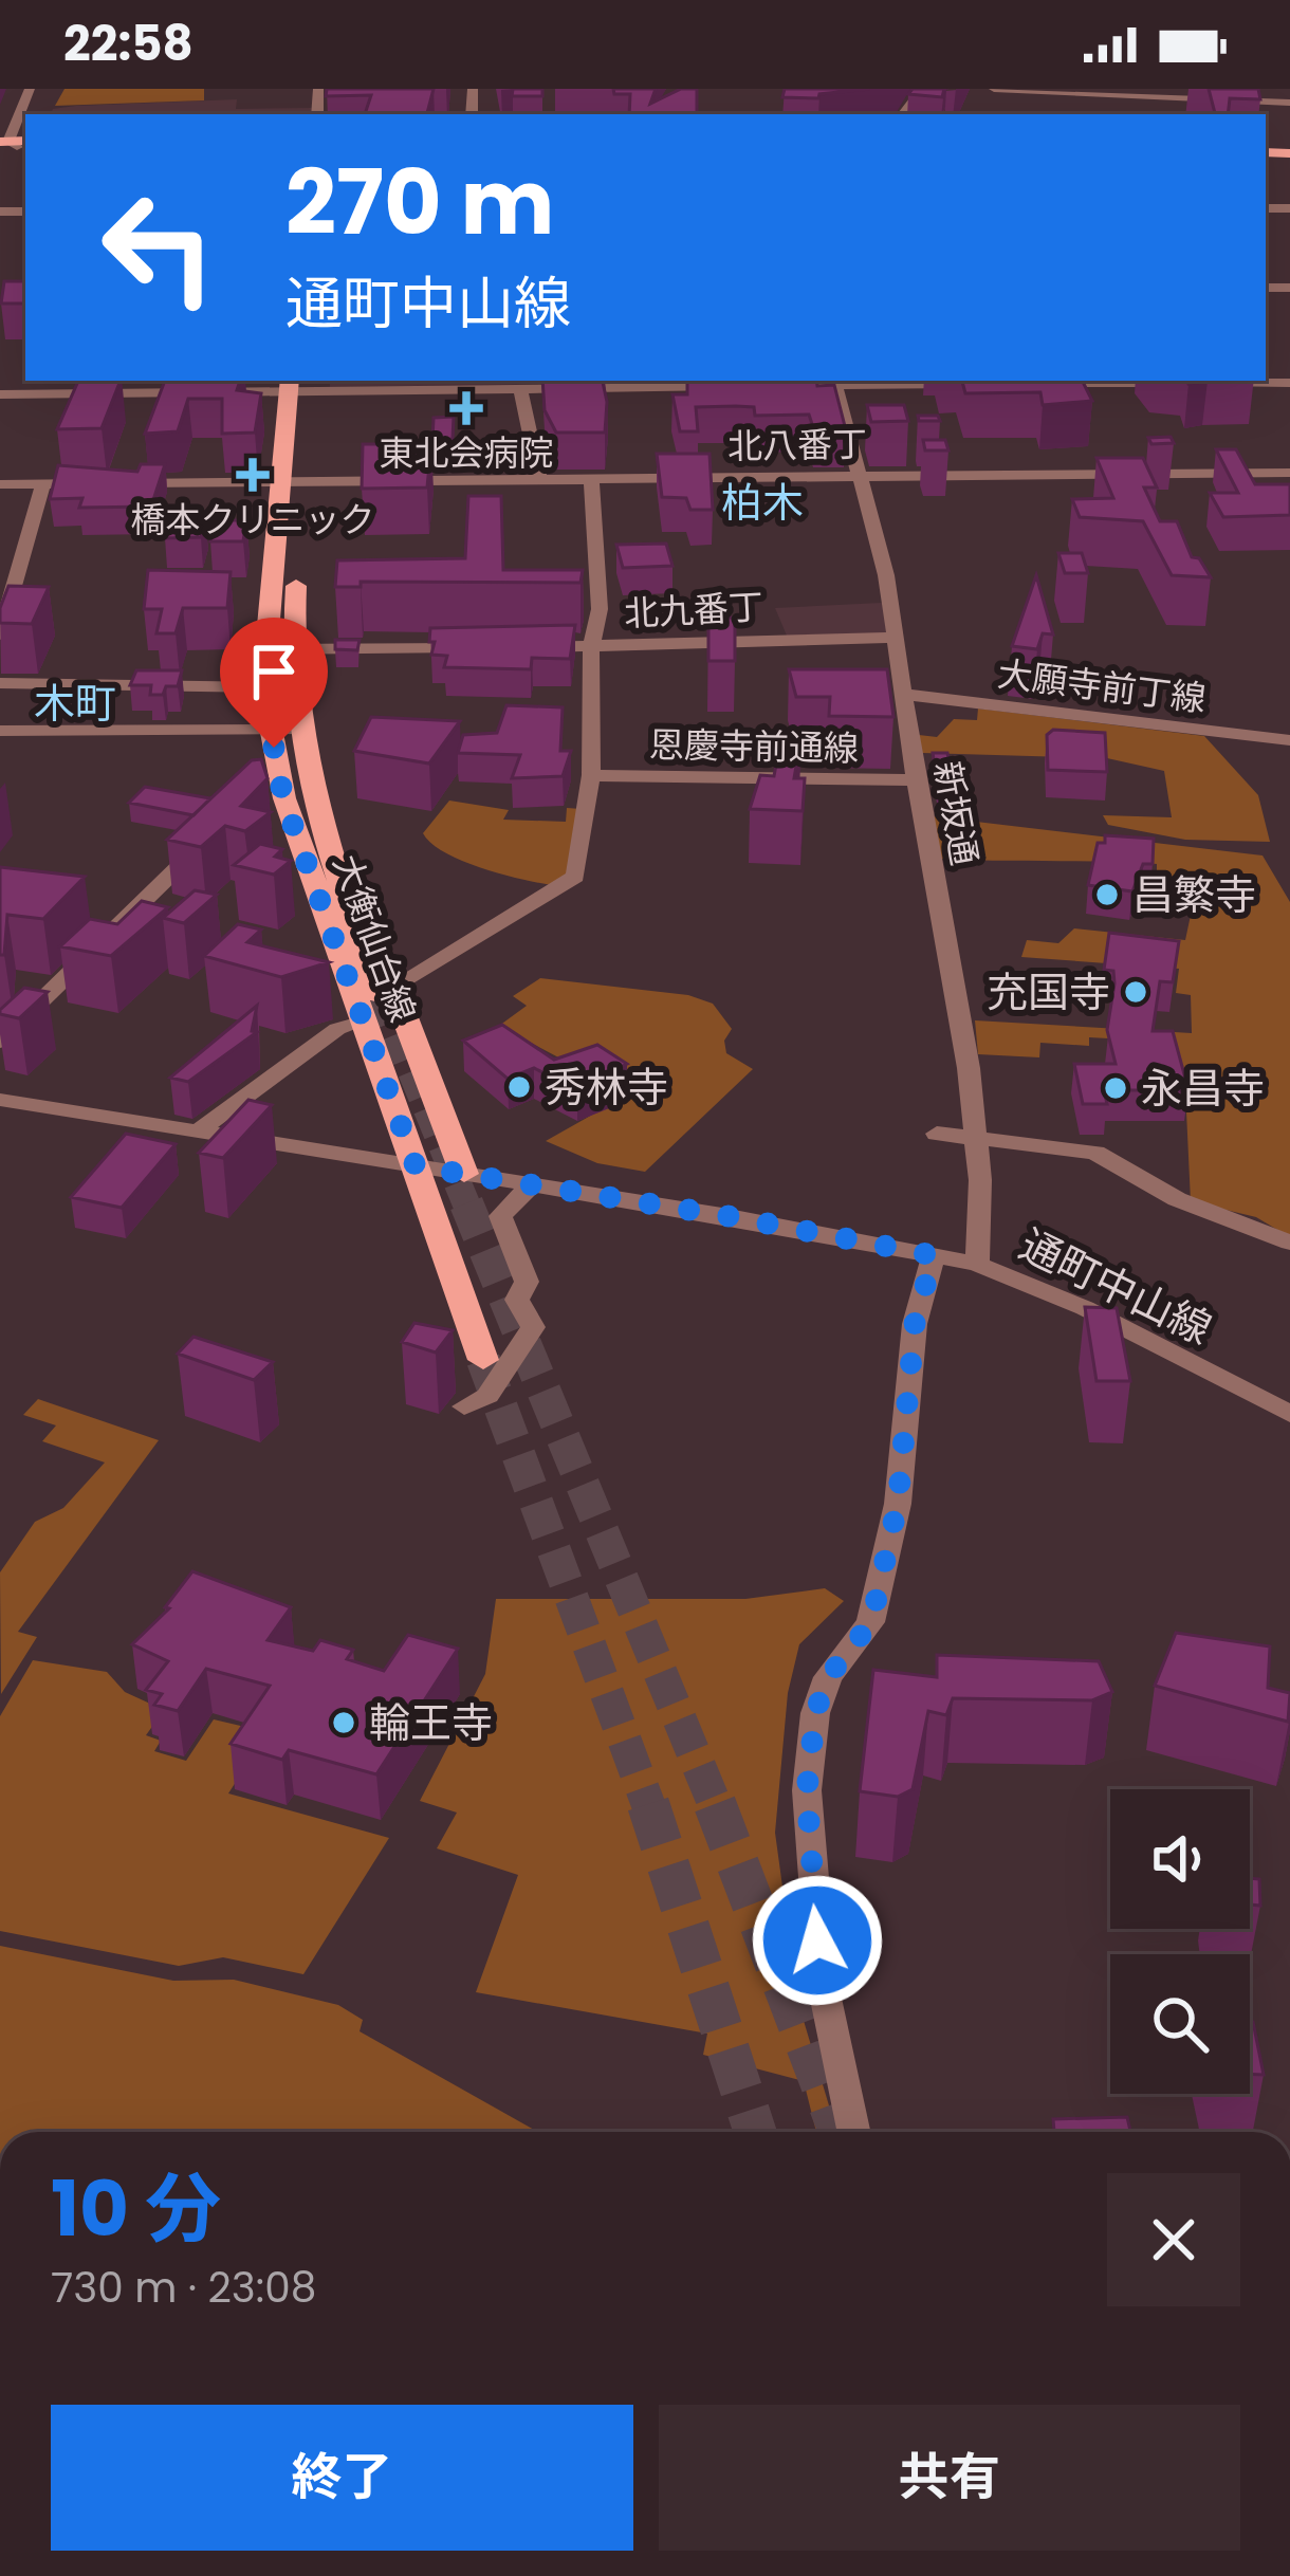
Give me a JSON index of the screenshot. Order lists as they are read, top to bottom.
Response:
{
  "streets": {
    "main road": ["大衡仙台線"],
    "street": [
      "北八番丁",
      "北九番丁",
      "大願寺前丁線",
      "恩慶寺前通線",
      "新坂通",
      "通町中山線"
    ]
  },
  "crossings": [
    ["北八番丁", "新坂通"],
    ["北八番丁", "大衡仙台線"],
    ["北九番丁", "新坂通"],
    ["大願寺前丁線", "新坂通"],
    ["恩慶寺前通線", "新坂通"],
    ["新坂通", "通町中山線"],
    ["大衡仙台線", "通町中山線"]
  ],
  "districts": ["柏木", "木町"],
  "places": {
    "health": ["東北会病院", "橋本クリニック"],
    "other": [
      "昌繁寺",
      "充国寺",
      "秀林寺",
      "永昌寺",
      "輪王寺"
    ]
  },
  "page": {
    "status": "22:58",
    "turn": ["270 m", "通町中山線"],
    "heading": ["10 分", "730 m · 23:08"],
    "buttons": ["終了", "共有"]
  }
}
